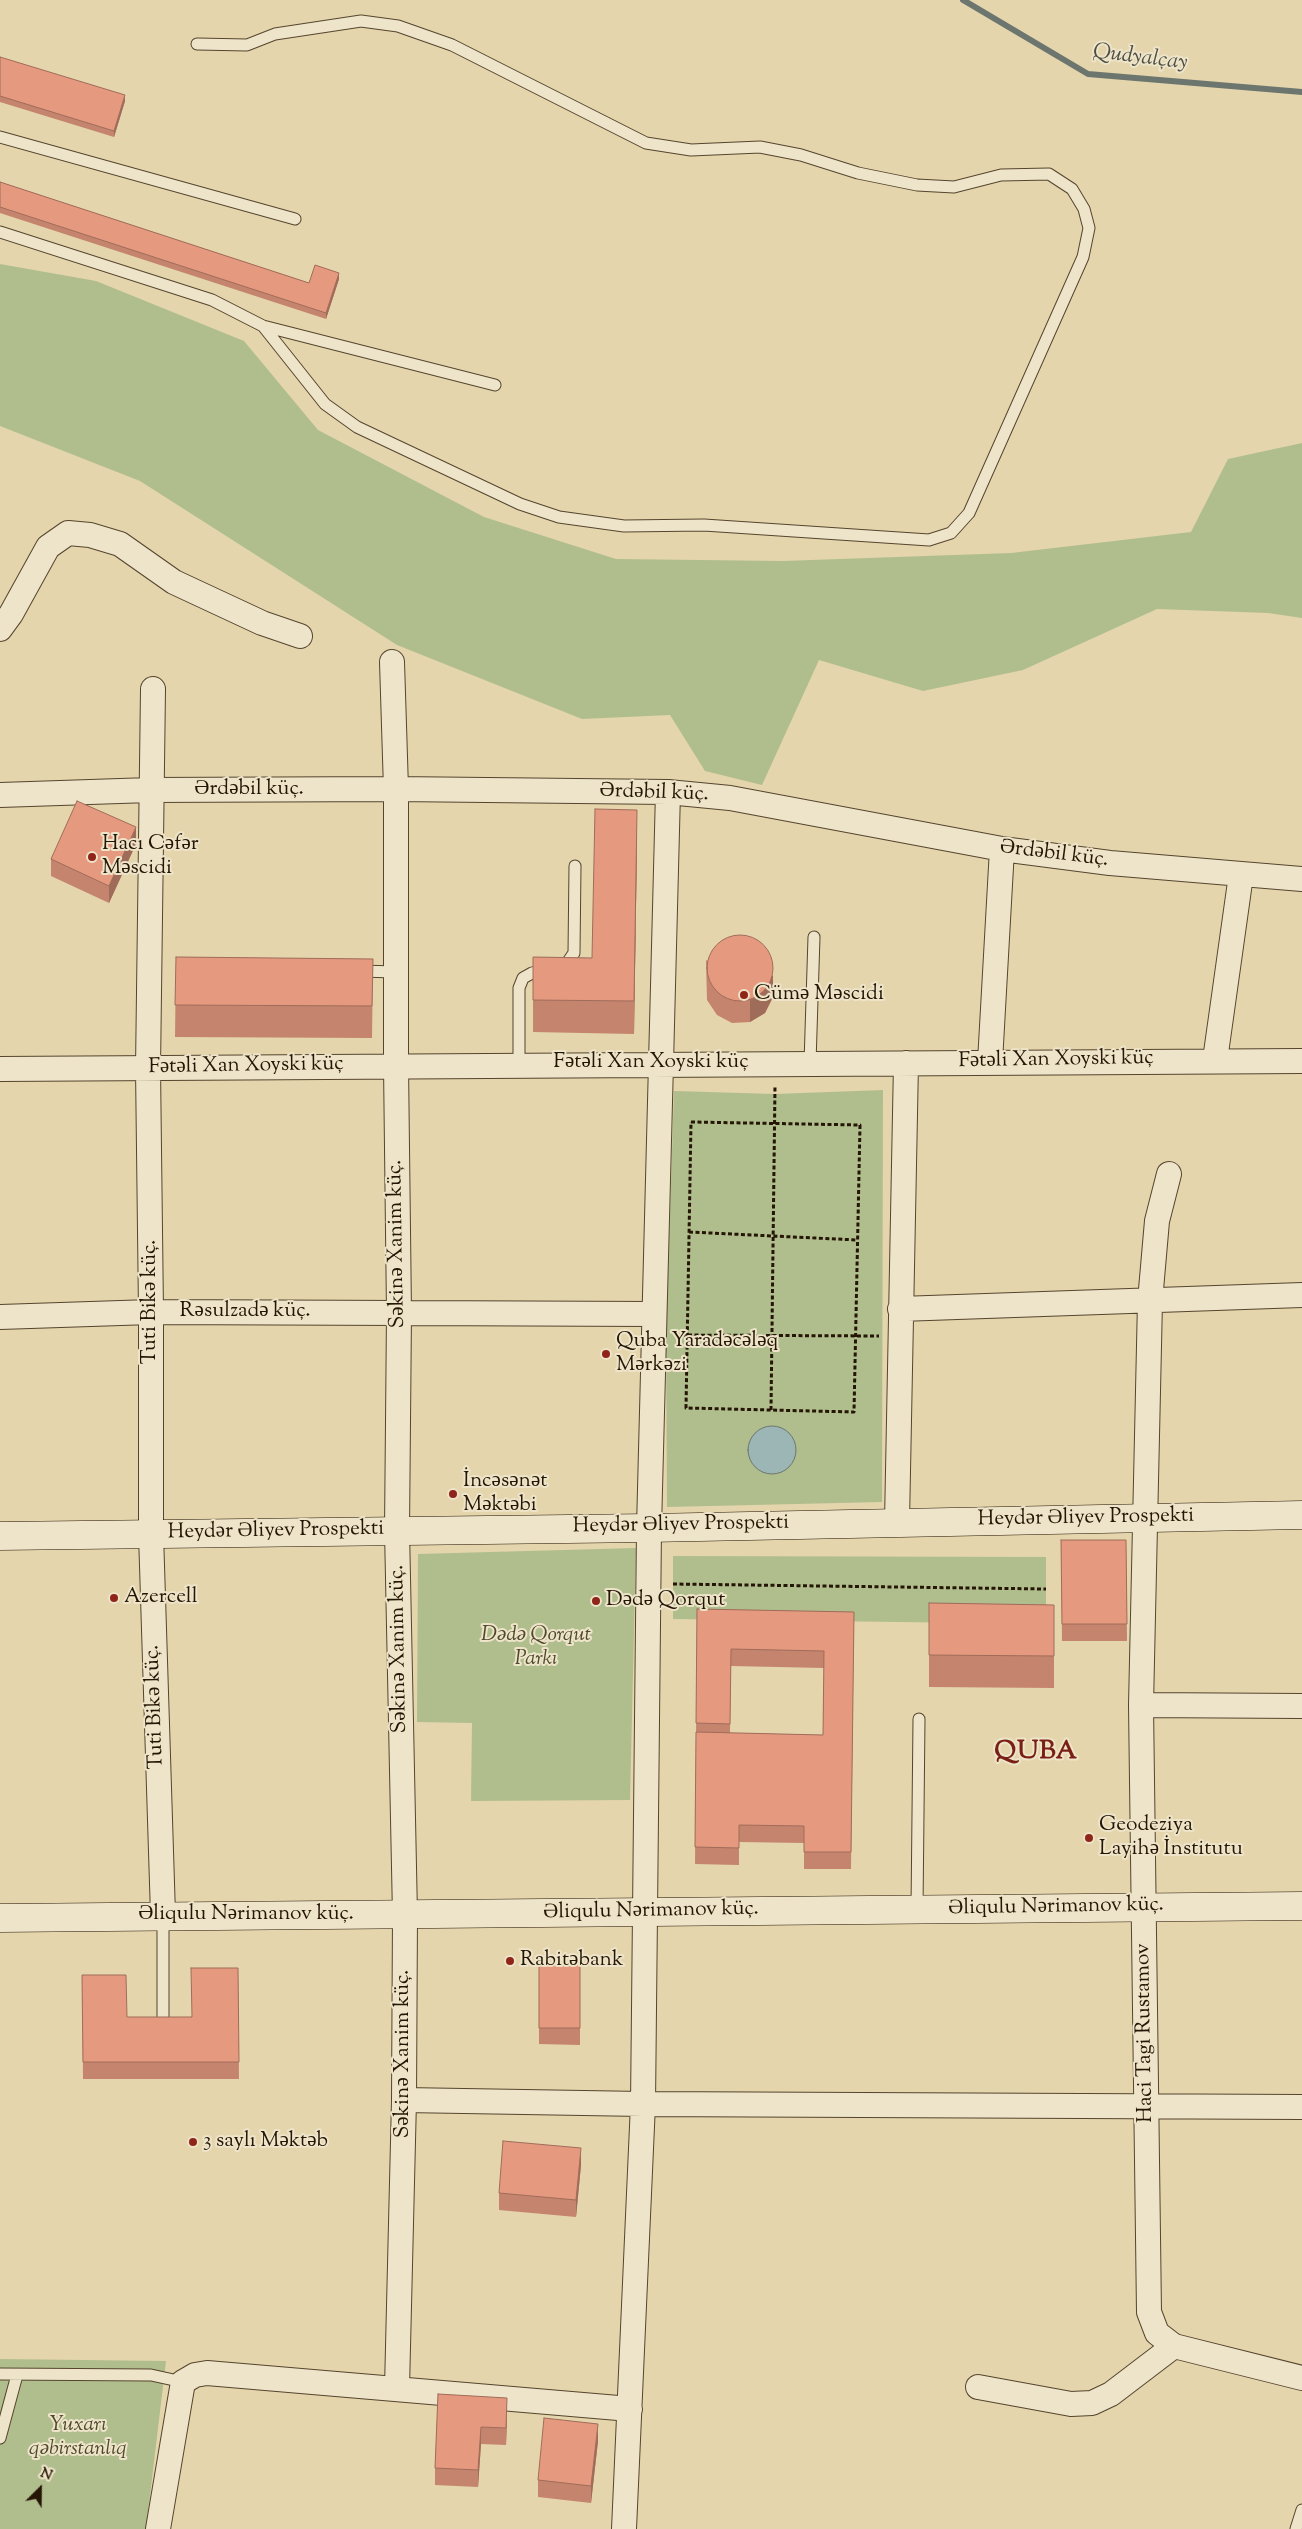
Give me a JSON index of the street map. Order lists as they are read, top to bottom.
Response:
{
  "streets": {
    "street": [
      "Ərdəbil küç.",
      "Fətəli Xan Xoyski küç",
      "Səkinə Xanim küç.",
      "Tuti Bikə küç.",
      "Rəsulzadə küç.",
      "Heydər Əliyev Prospekti",
      "Əliqulu Nərimanov küç.",
      "Haci Tagi Rustamov"
    ]
  },
  "crossings": [
    ["Ərdəbil küç.", "Səkinə Xanim küç."],
    ["Ərdəbil küç.", "Tuti Bikə küç."],
    ["Fətəli Xan Xoyski küç", "Səkinə Xanim küç."],
    ["Fətəli Xan Xoyski küç", "Tuti Bikə küç."],
    ["Səkinə Xanim küç.", "Rəsulzadə küç."],
    ["Səkinə Xanim küç.", "Heydər Əliyev Prospekti"],
    ["Səkinə Xanim küç.", "Əliqulu Nərimanov küç."],
    ["Tuti Bikə küç.", "Rəsulzadə küç."],
    ["Tuti Bikə küç.", "Heydər Əliyev Prospekti"],
    ["Tuti Bikə küç.", "Əliqulu Nərimanov küç."],
    ["Heydər Əliyev Prospekti", "Haci Tagi Rustamov"],
    ["Əliqulu Nərimanov küç.", "Haci Tagi Rustamov"]
  ],
  "districts": ["QUBA"],
  "water": ["Qudyalçay"],
  "parks": ["Dədə Qorqut Parkı", "Yuxarı qəbirstanlıq"],
  "places": [
    "Hacı Cəfər Məscidi",
    "Cümə Məscidi",
    "Quba Yaradəcələq Mərkəzi",
    "İncəsənət Məktəbi",
    "Azercell",
    "Dədə Qorqut",
    "Geodeziya Layihə İnstitutu",
    "Rabitəbank",
    "3 saylı Məktəb"
  ],
  "north": "top right"
}
